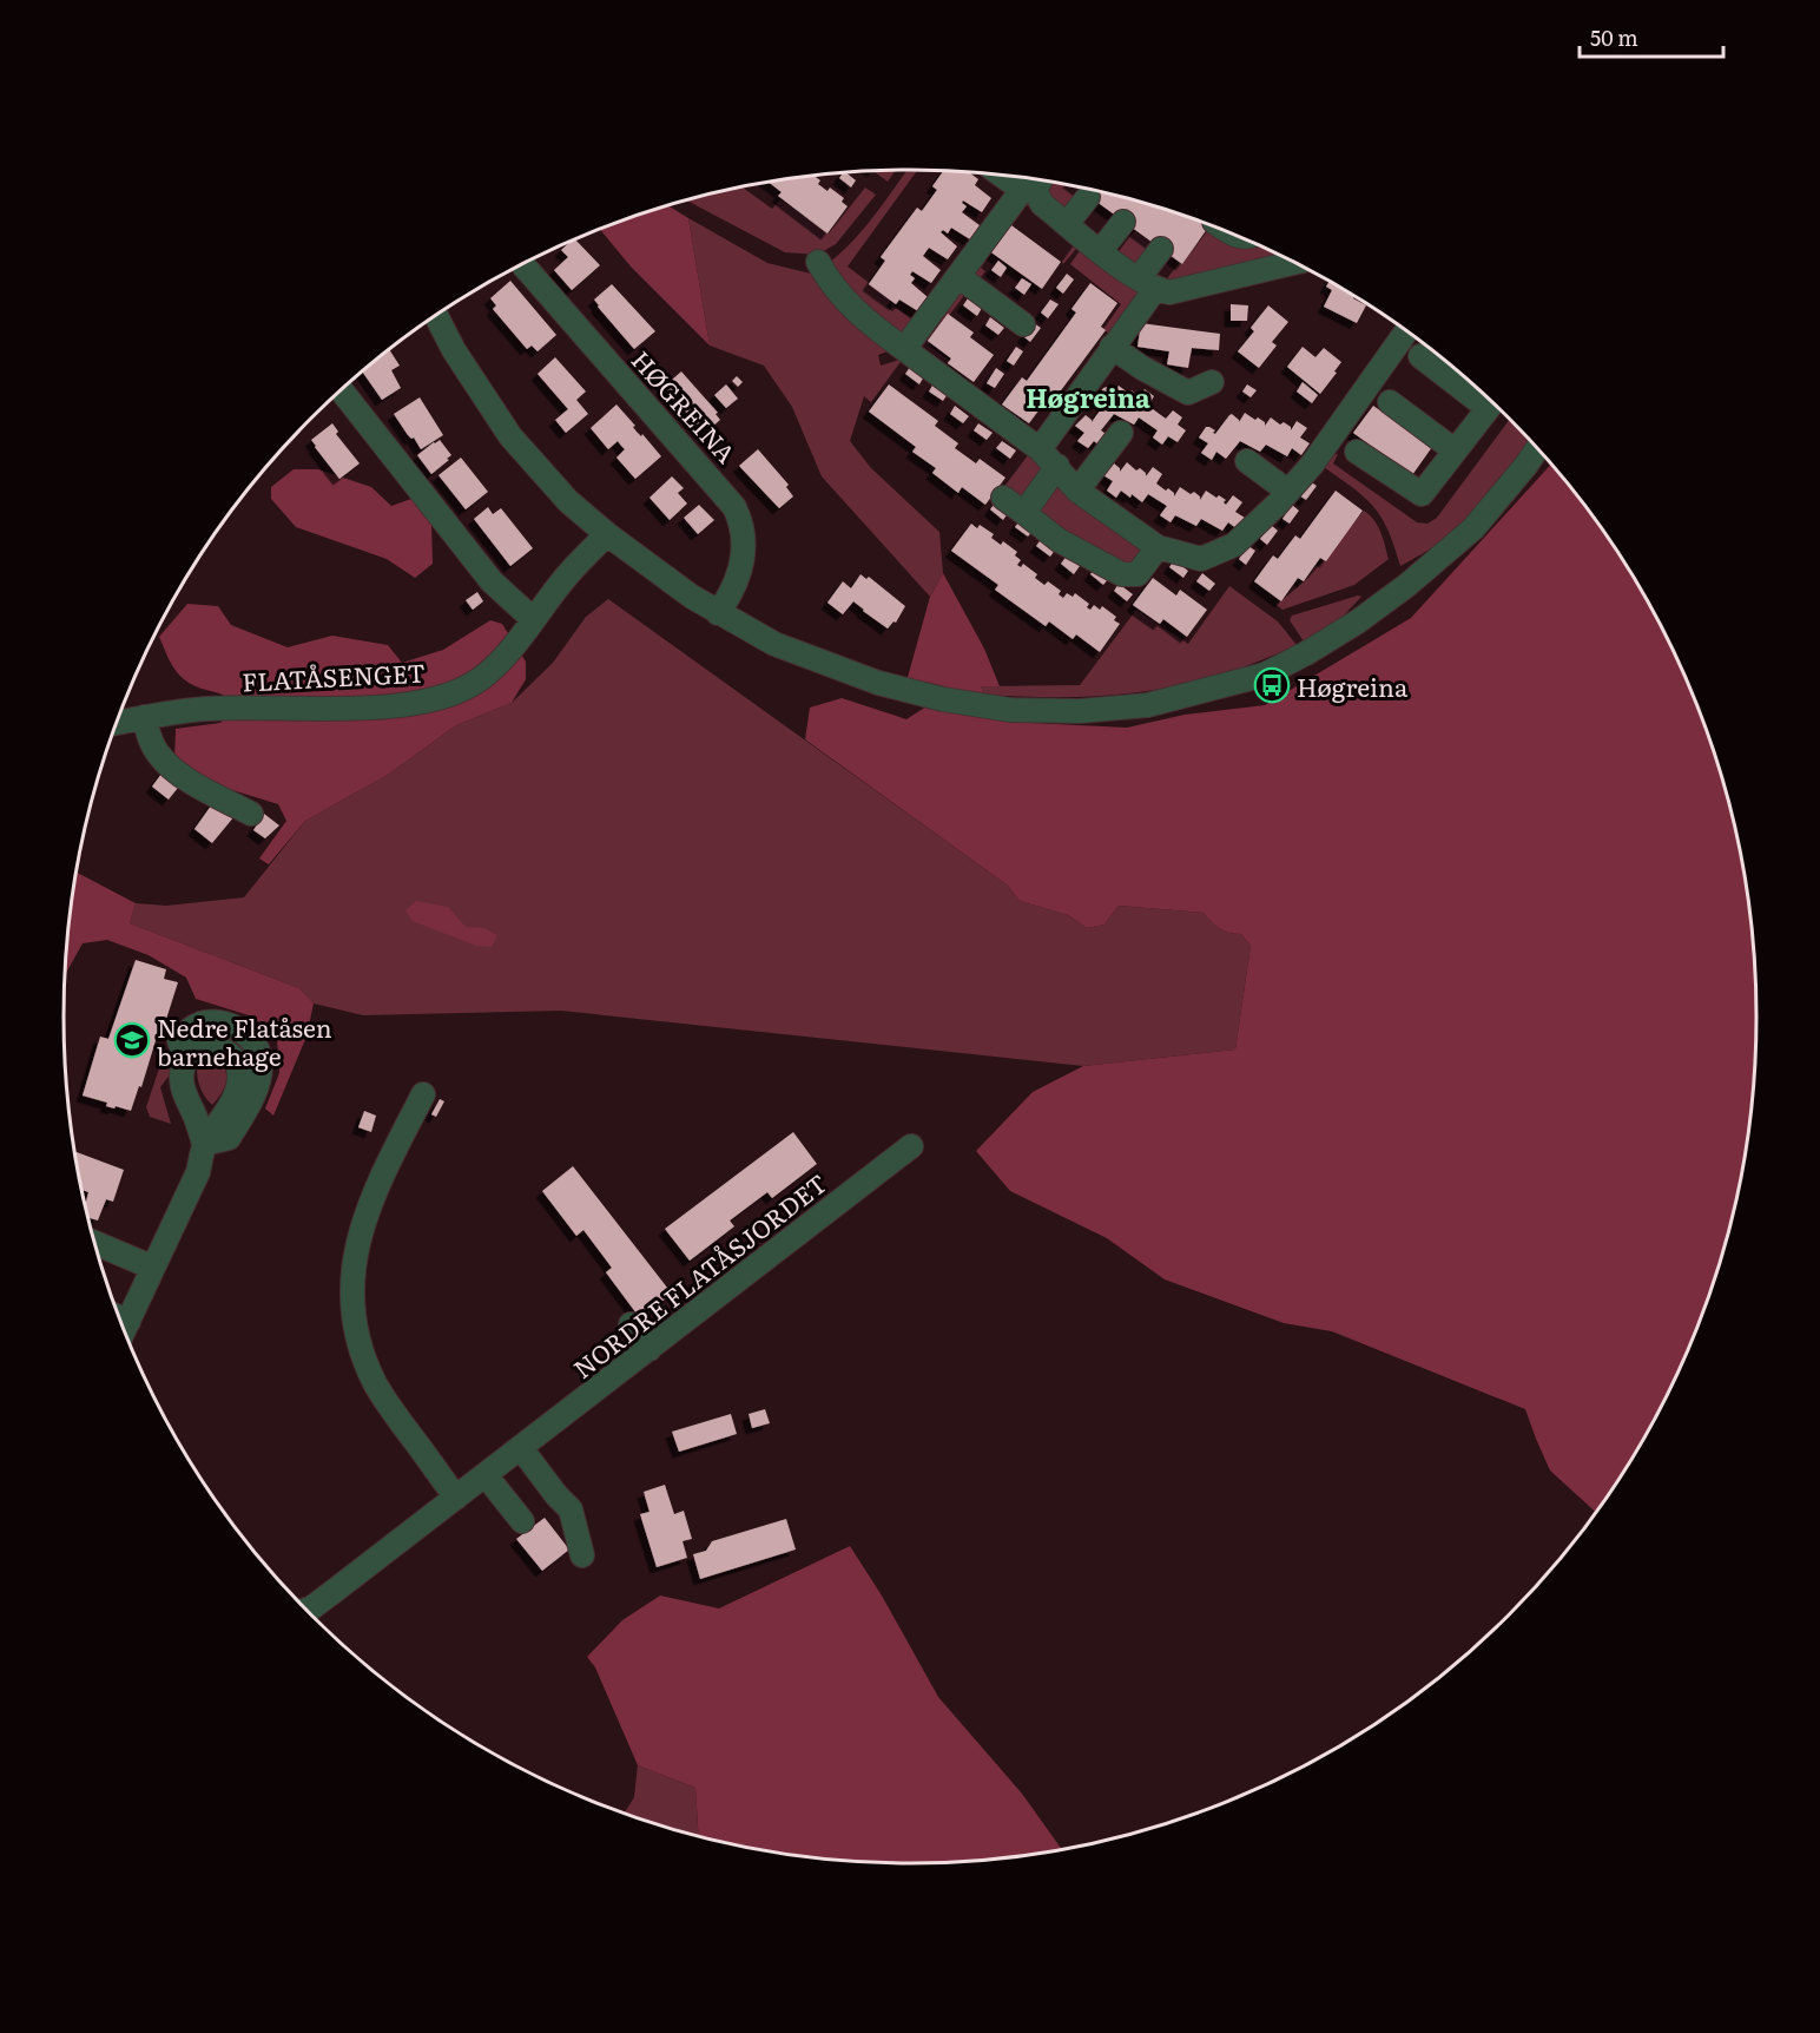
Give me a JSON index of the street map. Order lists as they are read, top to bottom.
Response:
{
  "streets": {
    "street": ["HØGREINA", "FLATÅSENGET", "NORDRE FLATÅSJORDET"]
  },
  "districts": ["Høgreina"],
  "places": {
    "bus stop": ["Høgreina"],
    "school or university": ["Nedre Flatåsen barnehage"]
  },
  "scale_bar": "50 m"
}
